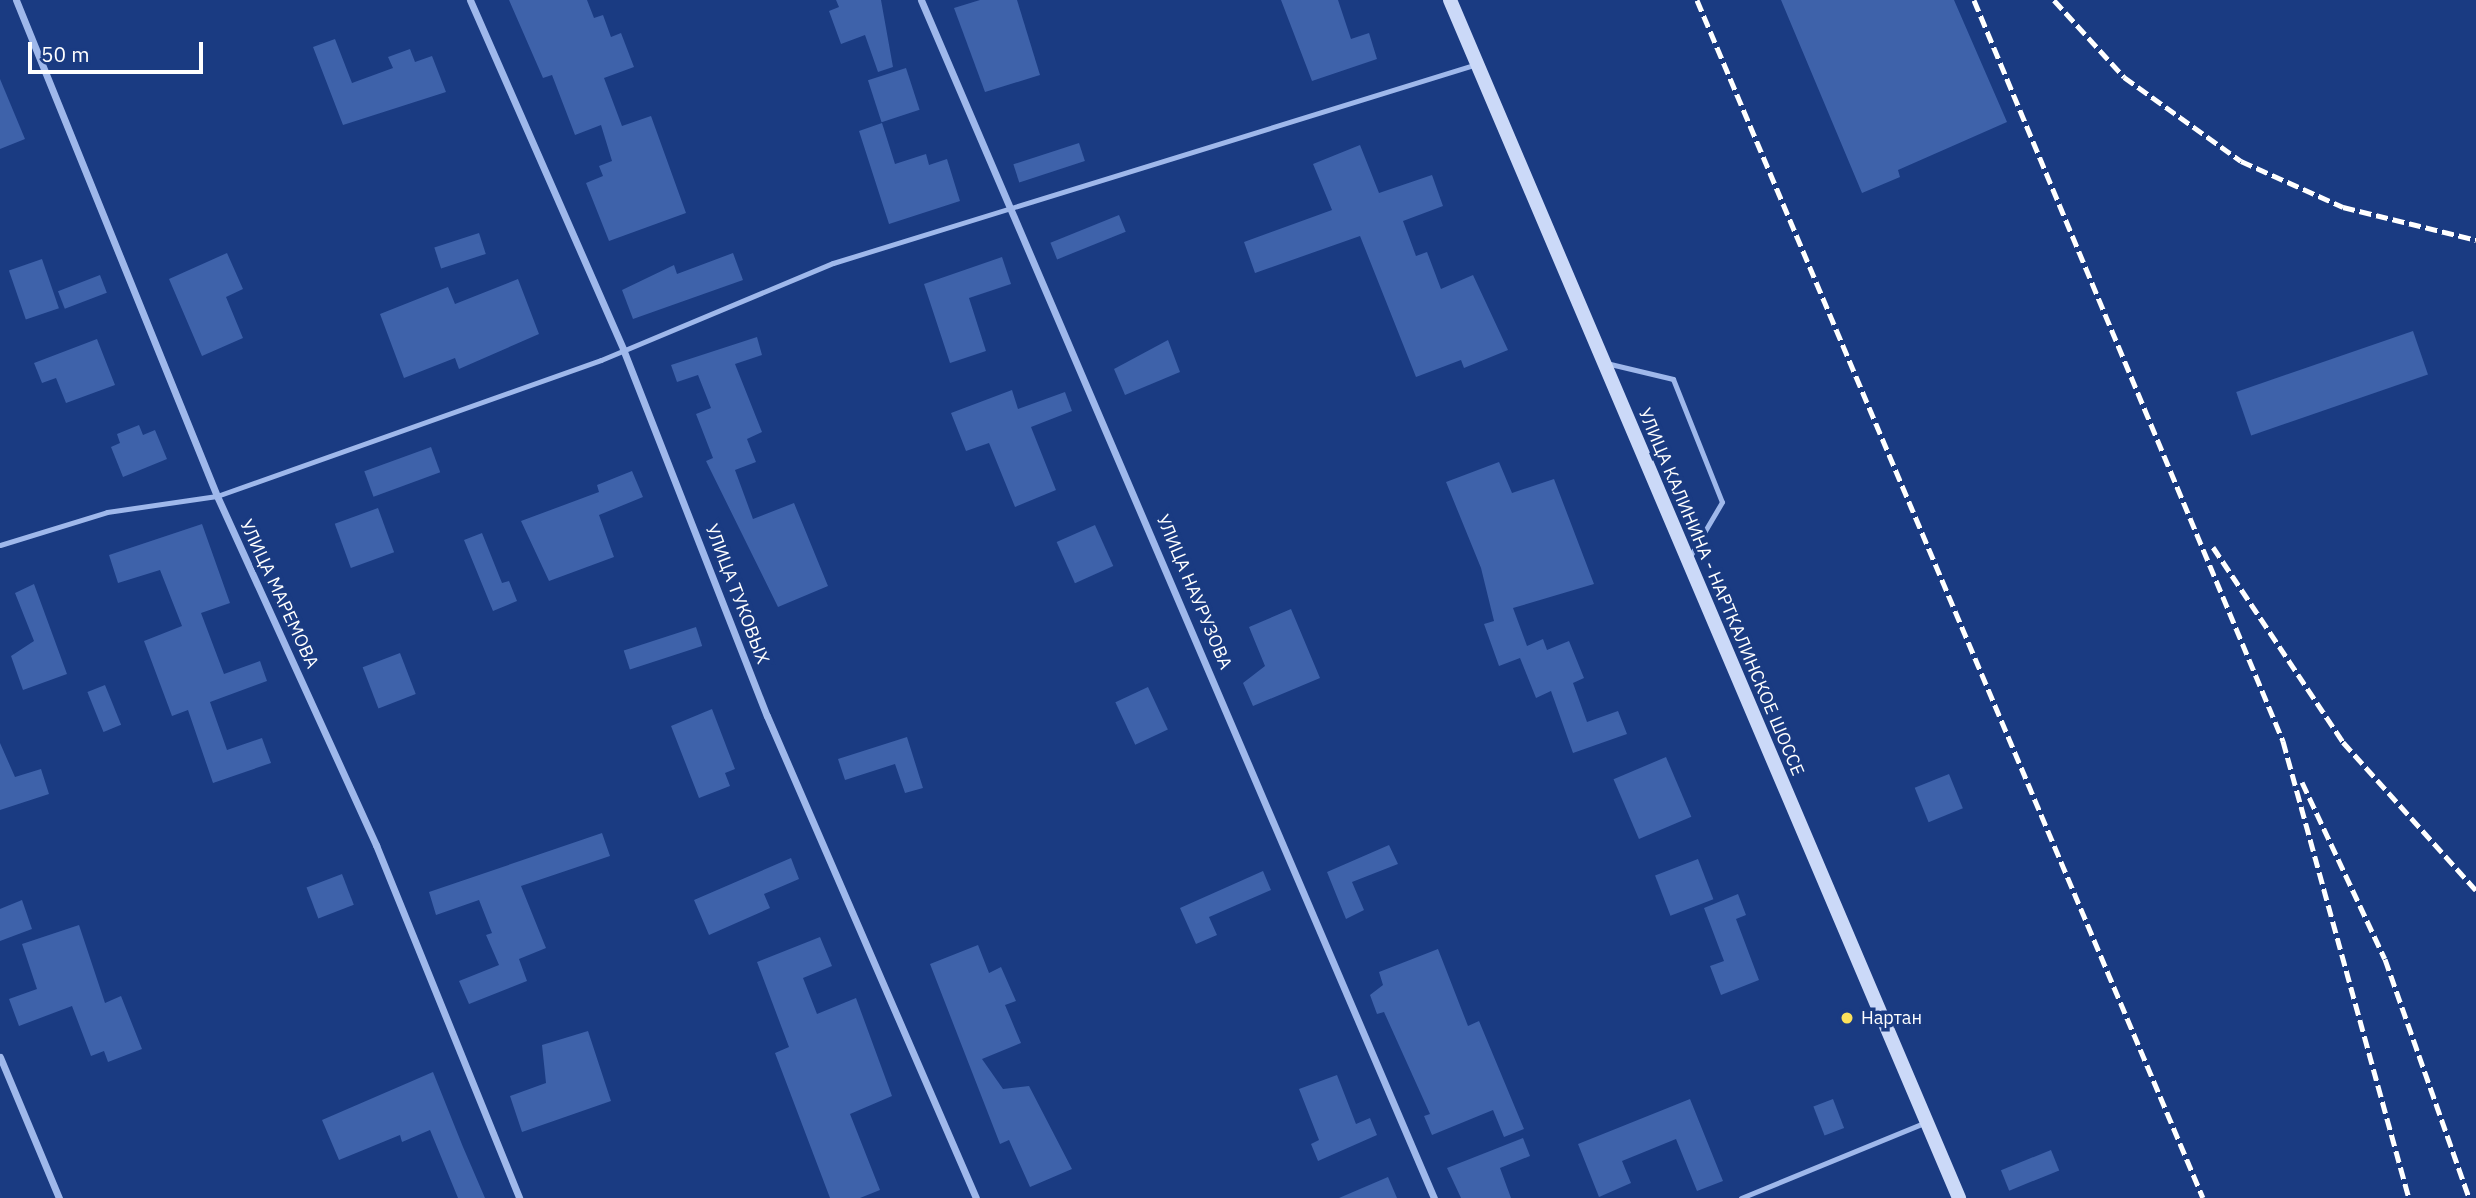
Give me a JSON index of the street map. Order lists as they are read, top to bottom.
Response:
{
  "streets": {
    "main road": ["УЛИЦА КАЛИНИНА - НАРТКАЛИНСКОЕ ШОССЕ"],
    "street": ["УЛИЦА НАУРУЗОВА", "УЛИЦА МАРЕМОВА", "УЛИЦА ТУКОВЫХ"]
  },
  "places": ["Нартан"],
  "scale_bar": "50 m"
}
